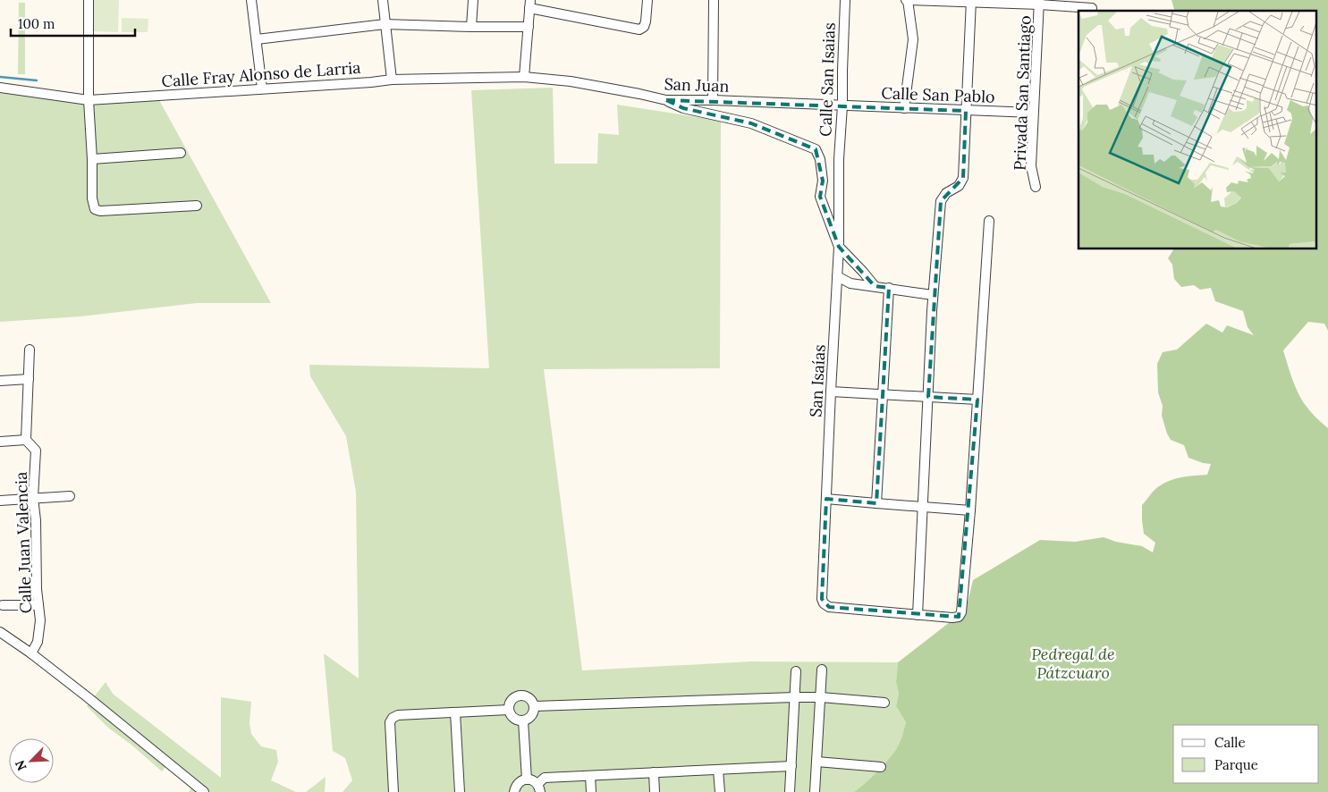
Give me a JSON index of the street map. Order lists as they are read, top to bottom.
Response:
{
  "streets": {
    "street": [
      "Calle Fray Alonso de Larria",
      "Calle San Isaias",
      "San Juan",
      "Privada San Santiago",
      "Calle San Pablo",
      "San Isaías",
      "Calle Juan Valencia"
    ]
  },
  "crossings": [
    ["Calle Fray Alonso de Larria", "San Juan"],
    ["Calle San Isaias", "San Juan"],
    ["Calle San Isaias", "Calle San Pablo"],
    ["Calle San Isaias", "San Isaías"],
    ["San Juan", "Calle San Pablo"],
    ["Privada San Santiago", "Calle San Pablo"]
  ],
  "parks": ["Pedregal de Pátzcuaro"],
  "legend": ["Calle", "Parque"],
  "scale_bar": "100 m",
  "north": "bottom left"
}
